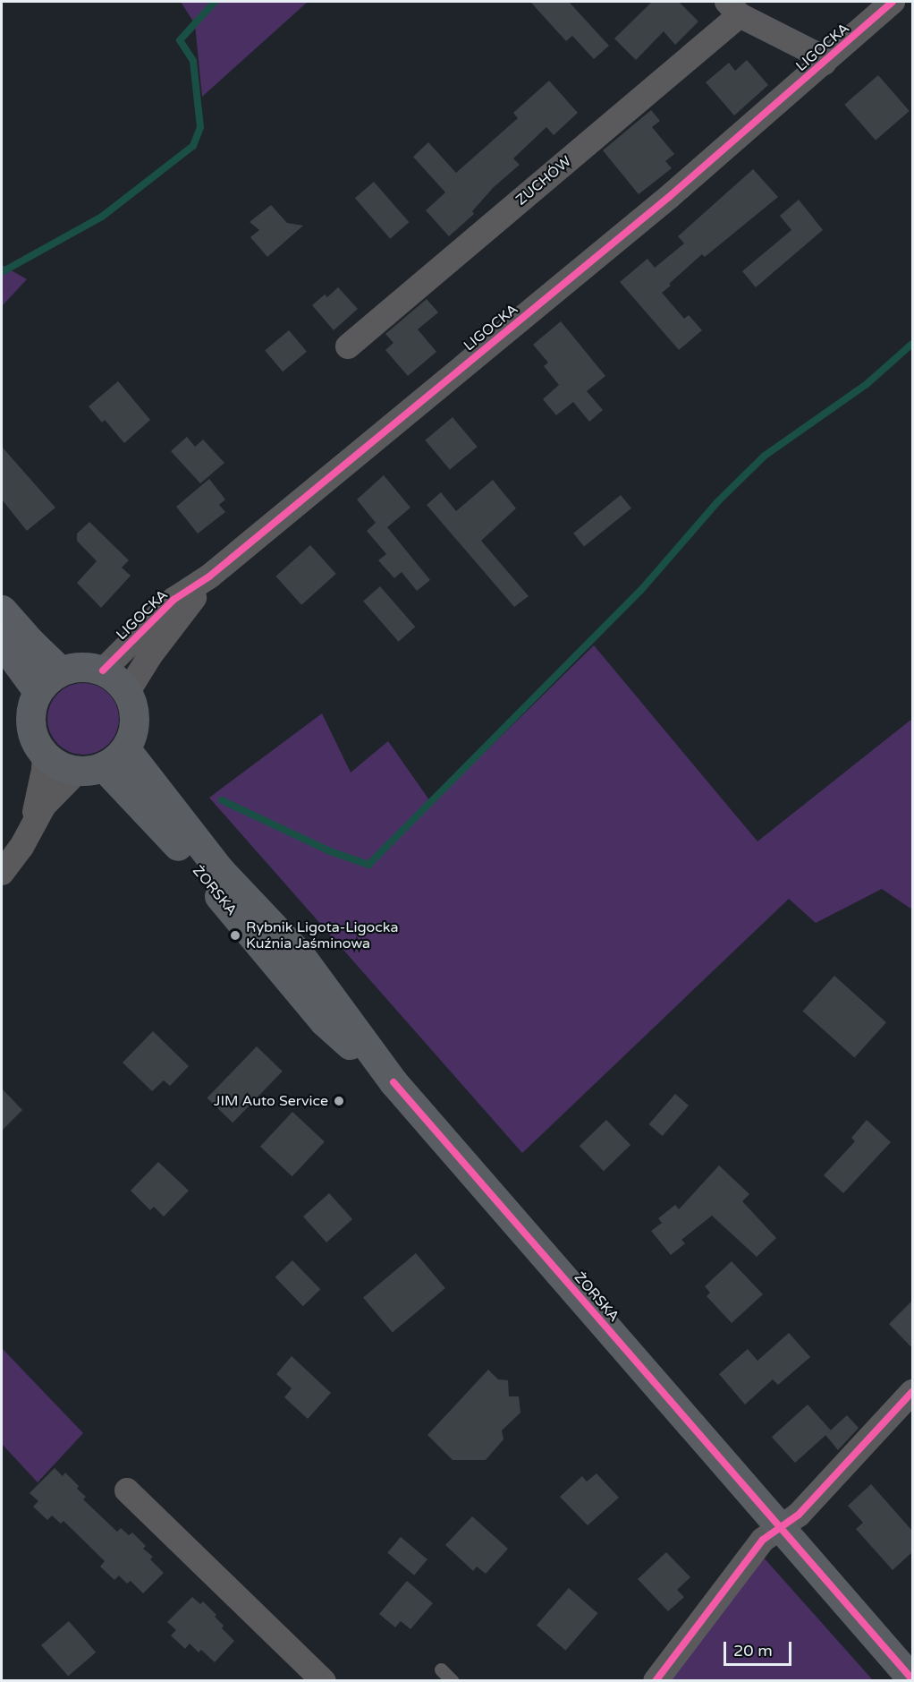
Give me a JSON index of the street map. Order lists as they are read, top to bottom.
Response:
{
  "streets": {
    "main road": ["ŻORSKA"],
    "street": ["LIGOCKA", "ZUCHÓW"]
  },
  "crossings": [
    ["LIGOCKA", "ZUCHÓW"],
    ["LIGOCKA", "ŻORSKA"]
  ],
  "places": ["Rybnik Ligota-Ligocka Kuźnia Jaśminowa", "JIM Auto Service"],
  "scale_bar": "20 m"
}
